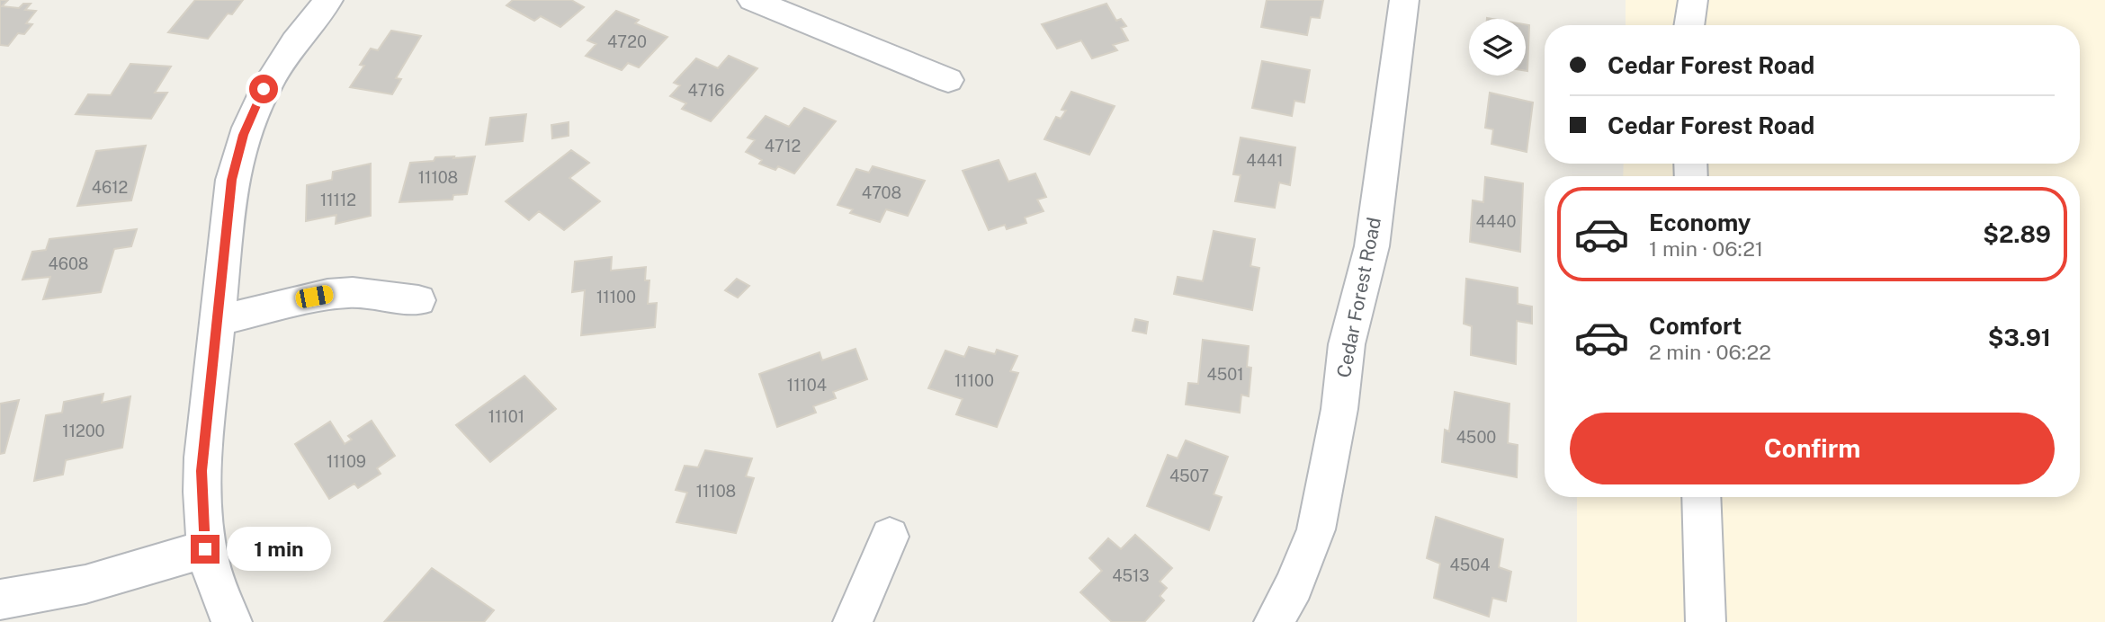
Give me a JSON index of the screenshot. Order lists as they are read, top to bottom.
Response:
{
  "streets": {
    "street": ["Cedar Forest Road"]
  },
  "house_numbers": [
    "4720",
    "4716",
    "4712",
    "4441",
    "11108",
    "4612",
    "4708",
    "11112",
    "4440",
    "4608",
    "11100",
    "4501",
    "11100",
    "11104",
    "11101",
    "11200",
    "4500",
    "11109",
    "4507",
    "11108",
    "4504",
    "4513"
  ],
  "page": {
    "banner": ["Cedar Forest Road", "Cedar Forest Road"],
    "list": [
      {
        "name": "Economy",
        "note": "1 min · 06:21",
        "value": "$2.89"
      },
      {
        "name": "Comfort",
        "note": "2 min · 06:22",
        "value": "$3.91"
      }
    ],
    "buttons": "Confirm",
    "bubble": "1 min"
  }
}
